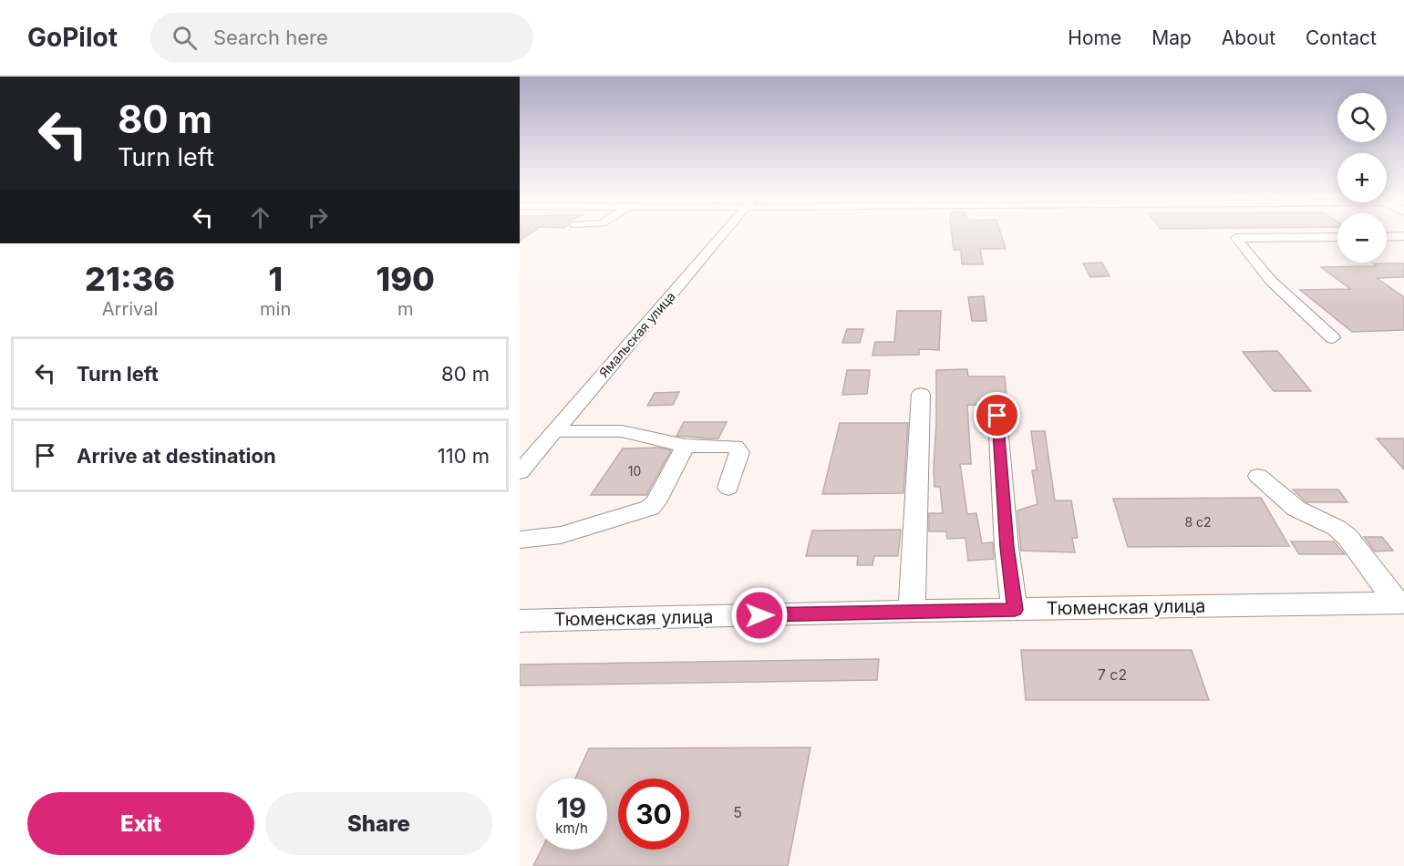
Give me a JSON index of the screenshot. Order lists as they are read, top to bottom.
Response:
{
  "streets": {
    "street": ["Ямальская улица", "Тюменская улица"]
  },
  "house_numbers": [
    "10",
    "8 с2",
    "7 с2",
    "5"
  ],
  "page": {
    "header": "GoPilot",
    "search": "Search here",
    "nav": [
      "Home",
      "Map",
      "About",
      "Contact"
    ],
    "turn": ["80 m", "Turn left"],
    "map_buttons": ["+", "−"],
    "eta": [
      "21:36",
      "Arrival",
      "1",
      "min",
      "190",
      "m"
    ],
    "list": [
      {
        "name": "Turn left",
        "value": "80 m"
      },
      {
        "name": "Arrive at destination",
        "value": "110 m"
      }
    ],
    "speed": "19 km/h",
    "limit": "30",
    "buttons": ["Exit", "Share"]
  }
}
